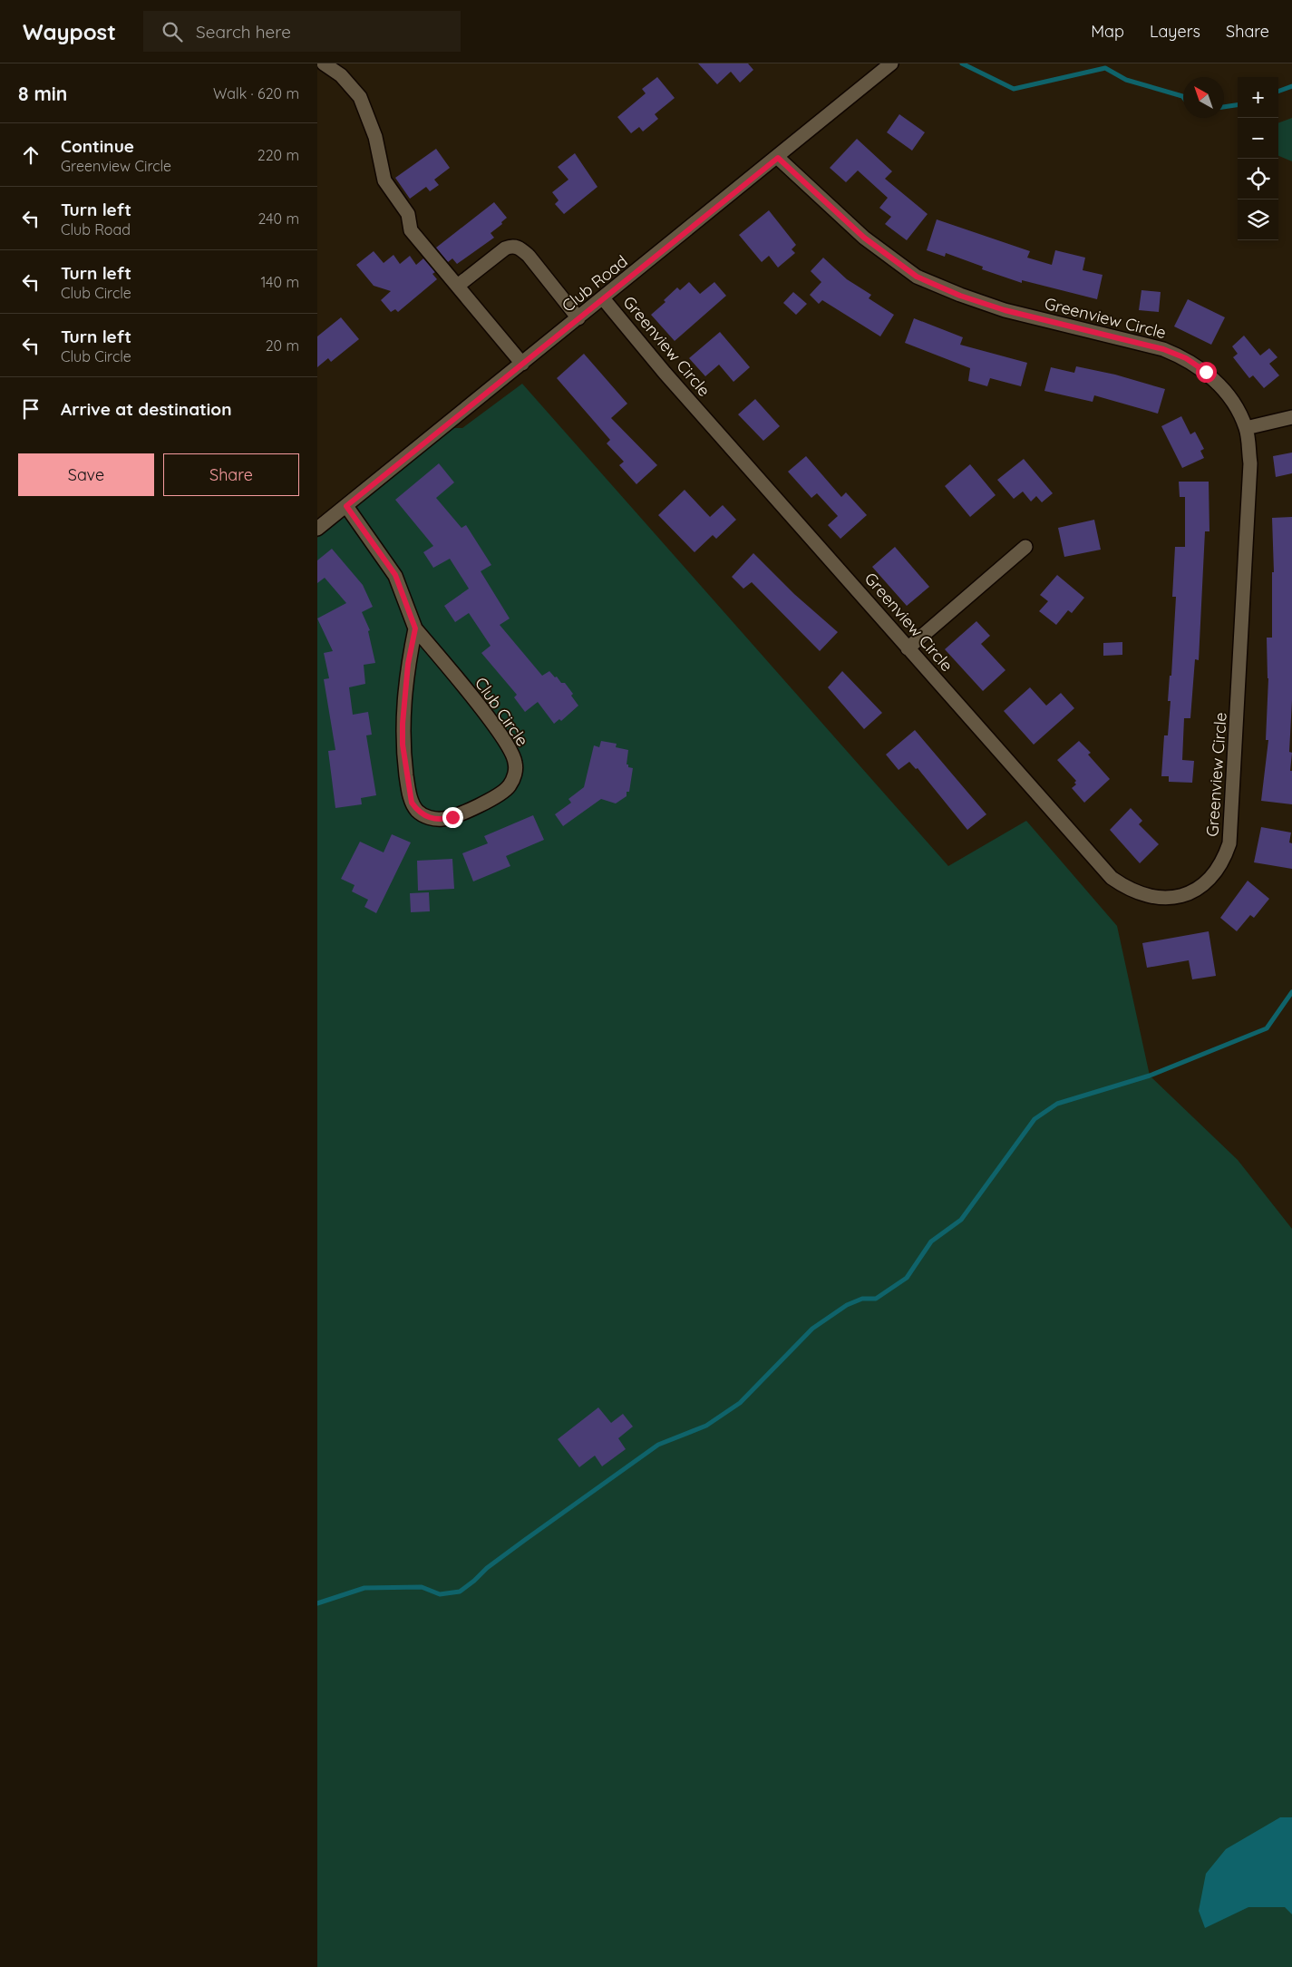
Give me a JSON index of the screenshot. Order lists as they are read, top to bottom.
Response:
{
  "streets": {
    "street": ["Club Road", "Greenview Circle", "Club Circle"]
  },
  "crossings": [
    ["Club Road", "Greenview Circle"],
    ["Club Road", "Club Circle"]
  ],
  "north": "top left",
  "page": {
    "header": "Waypost",
    "search": "Search here",
    "nav": ["Map", "Layers", "Share"],
    "heading": ["8 min", "Walk · 620 m"],
    "map_buttons": ["+", "−"],
    "list": [
      ["Continue", "Greenview Circle", "220 m"],
      ["Turn left", "Club Road", "240 m"],
      ["Turn left", "Club Circle", "140 m"],
      ["Turn left", "Club Circle", "20 m"],
      "Arrive at destination"
    ],
    "buttons": ["Save", "Share"]
  }
}
